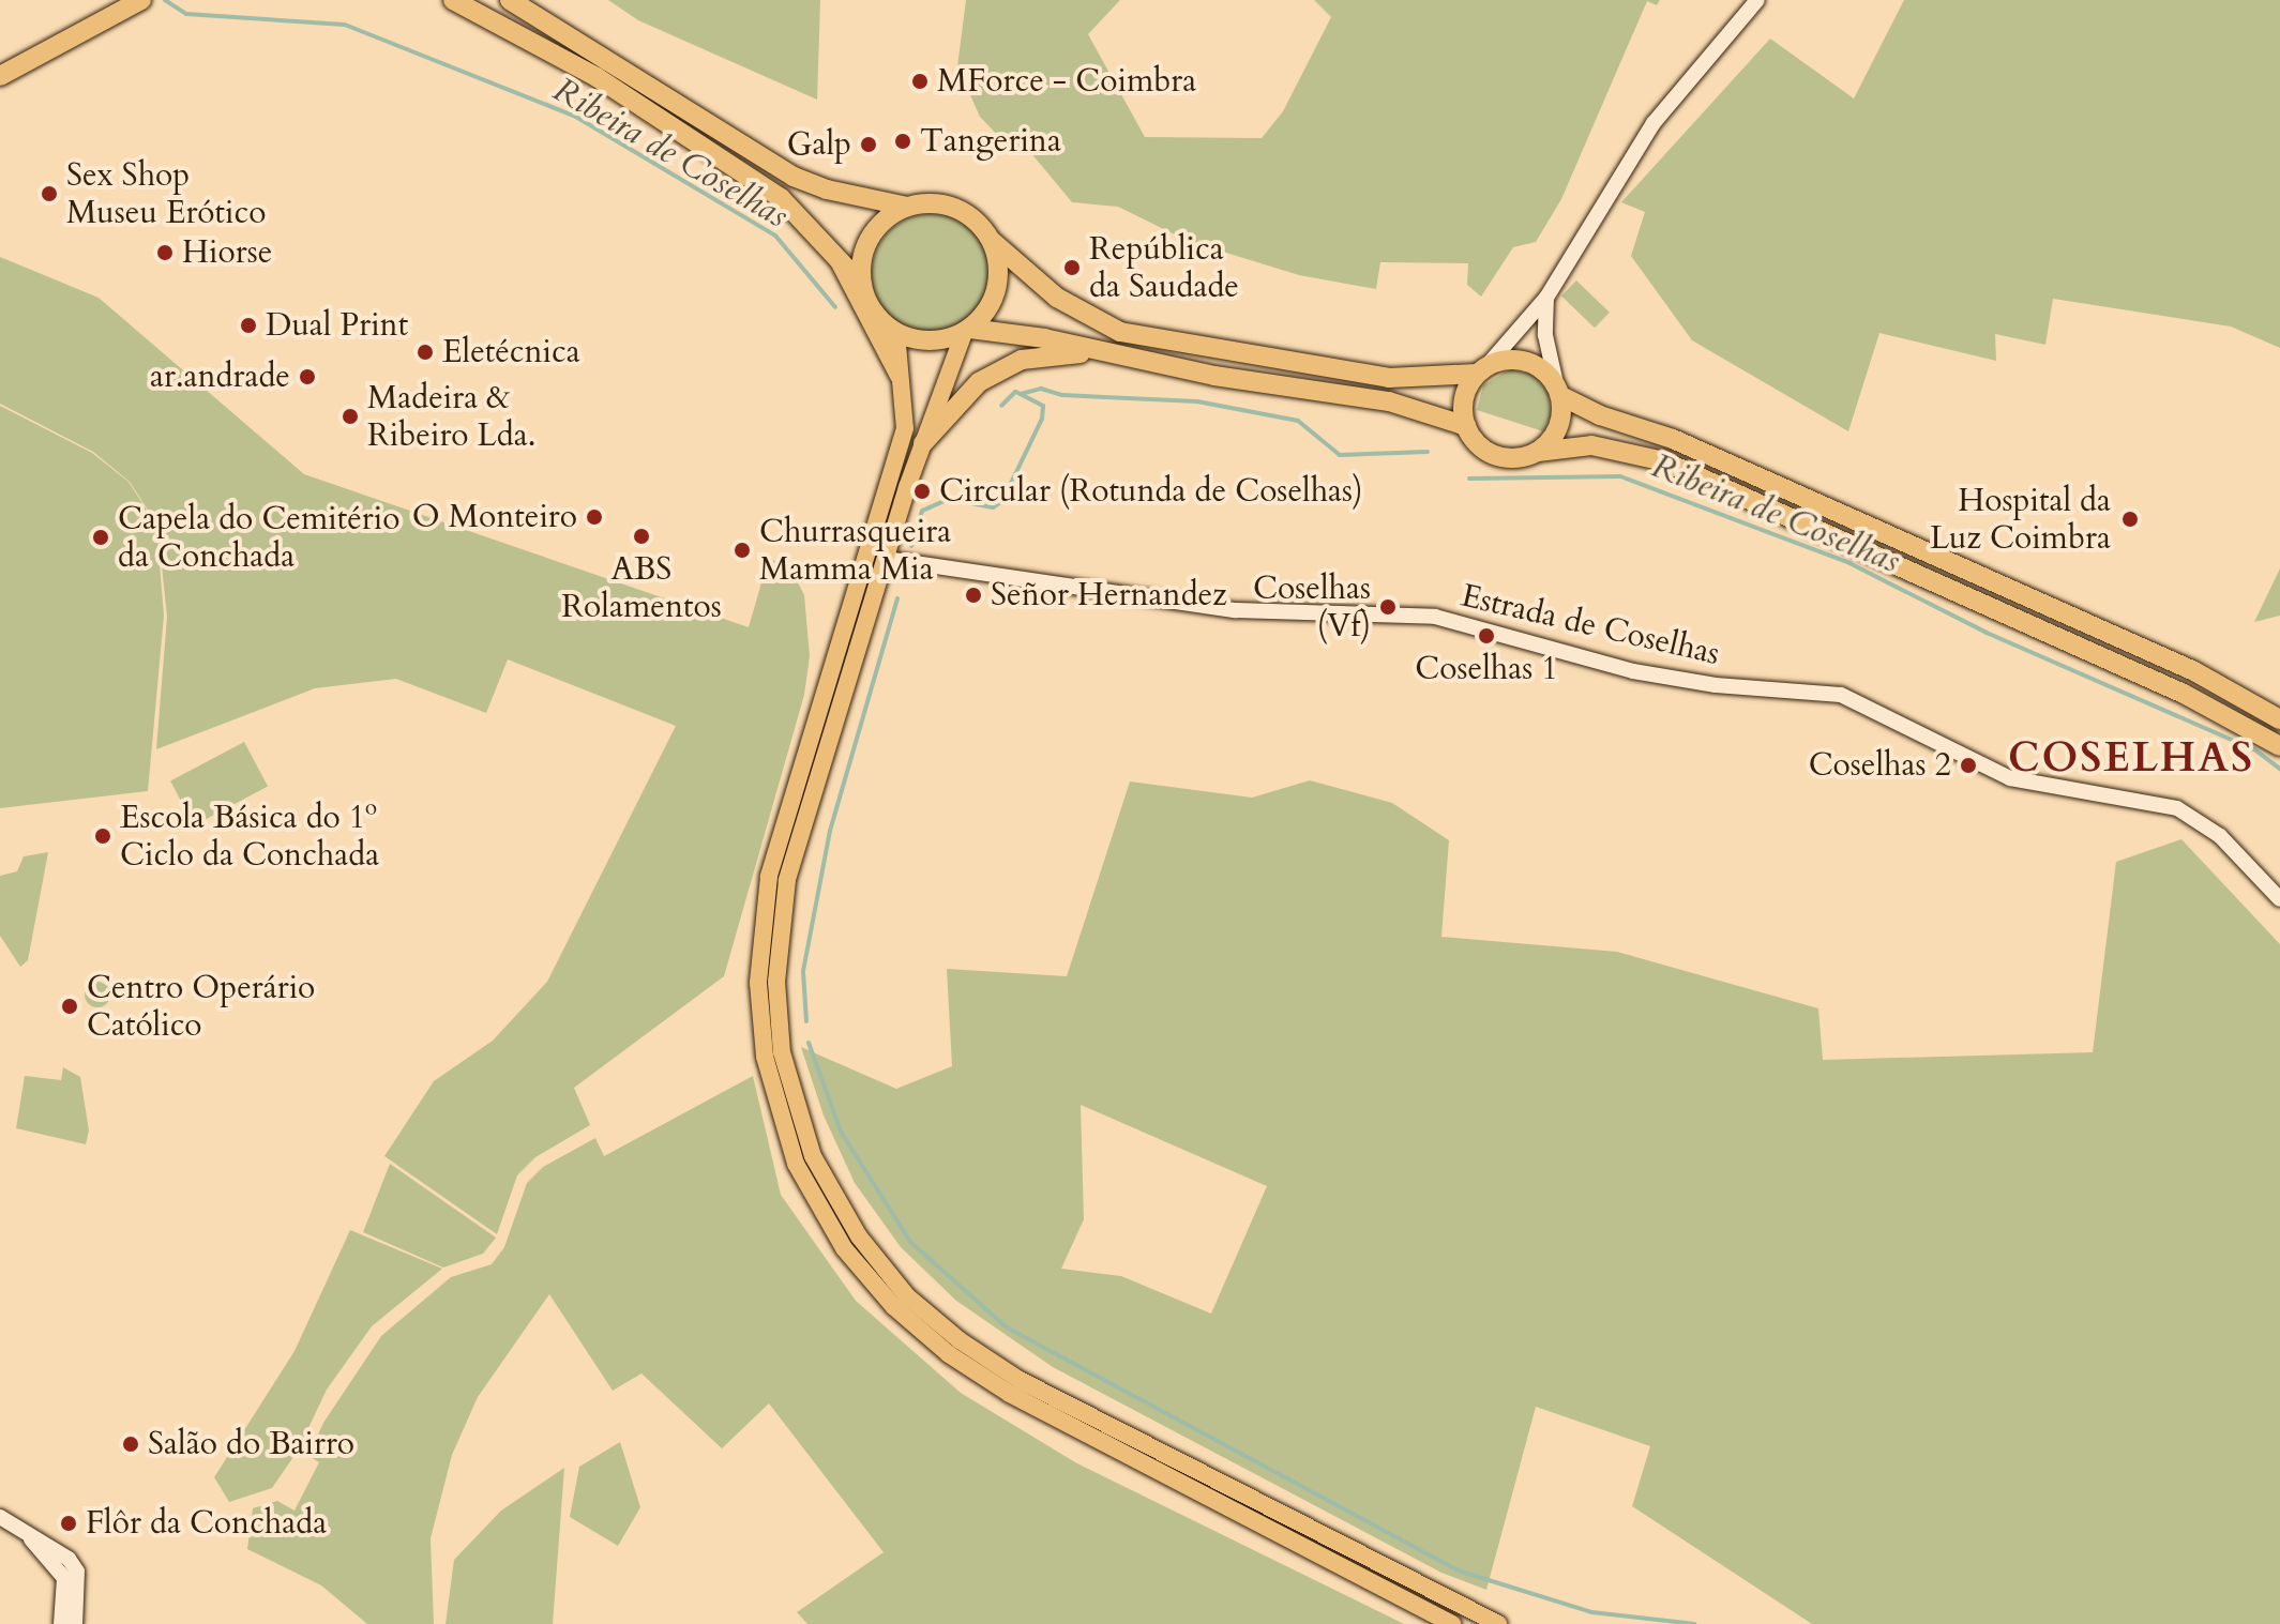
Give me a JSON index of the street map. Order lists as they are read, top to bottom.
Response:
{
  "streets": {
    "street": ["Estrada de Coselhas"]
  },
  "districts": ["COSELHAS"],
  "water": ["Ribeira de Coselhas"],
  "places": [
    "MForce - Coimbra",
    "Tangerina",
    "Galp",
    "Sex Shop Museu Erótico",
    "Hiorse",
    "República da Saudade",
    "Dual Print",
    "Eletécnica",
    "ar.andrade",
    "Madeira & Ribeiro Lda.",
    "Circular (Rotunda de Coselhas)",
    "O Monteiro",
    "Hospital da Luz Coimbra",
    "ABS Rolamentos",
    "Capela do Cemitério da Conchada",
    "Churrasqueira Mamma Mia",
    "Señor Hernandez",
    "Coselhas (Vf)",
    "Coselhas 1",
    "Coselhas 2",
    "Escola Básica do 1º Ciclo da Conchada",
    "Centro Operário Católico",
    "Salão do Bairro",
    "Flôr da Conchada"
  ]
}
